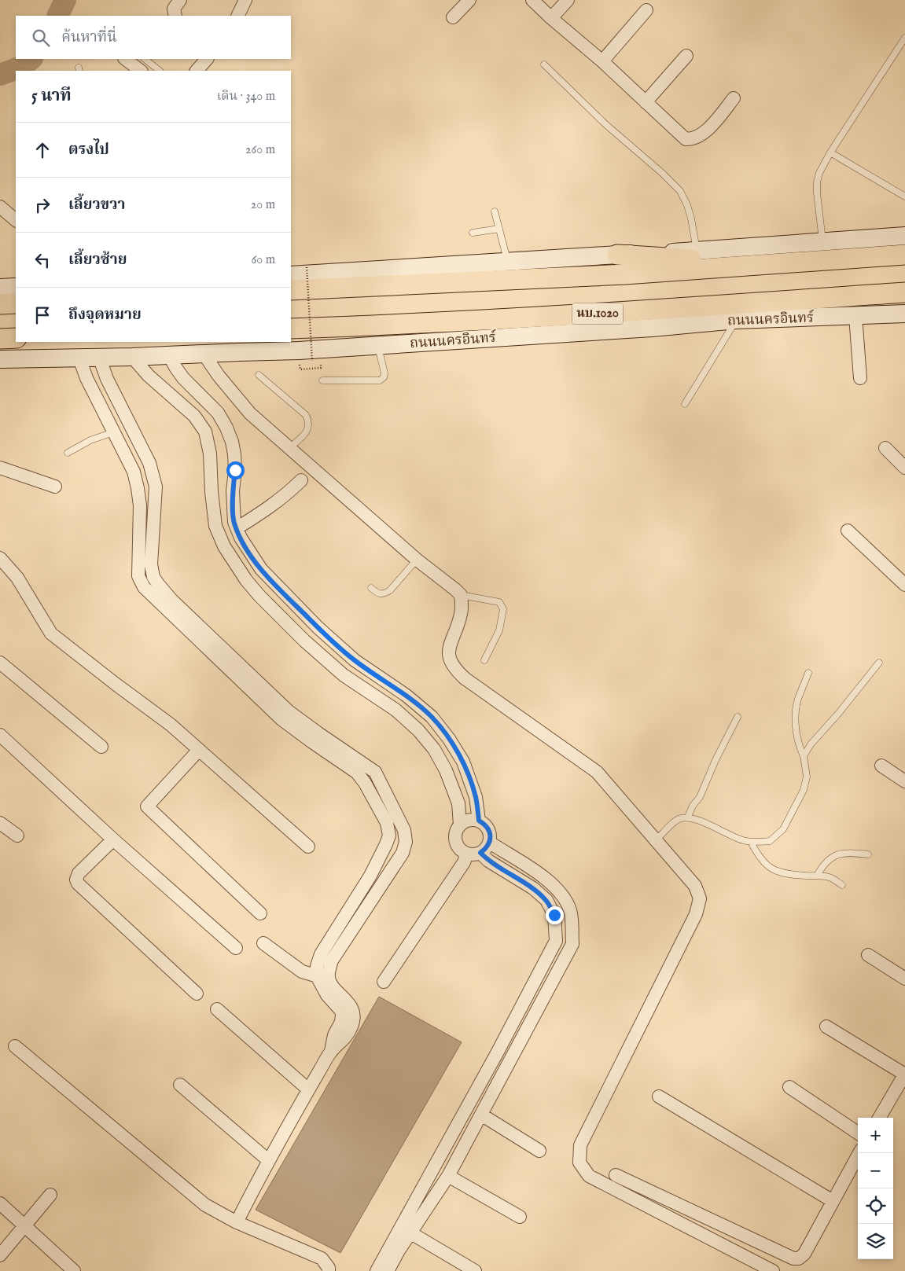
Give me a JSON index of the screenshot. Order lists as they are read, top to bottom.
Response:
{
  "streets": {
    "main road": ["นบ.1020", "ถนนนครอินทร์"]
  },
  "page": {
    "search": "ค้นหาที่นี่",
    "heading": ["5 นาที", "เดิน · 340 m"],
    "list": [
      ["ตรงไป", "260 m"],
      ["เลี้ยวขวา", "20 m"],
      ["เลี้ยวซ้าย", "60 m"],
      "ถึงจุดหมาย"
    ],
    "map_buttons": ["+", "−"]
  }
}
